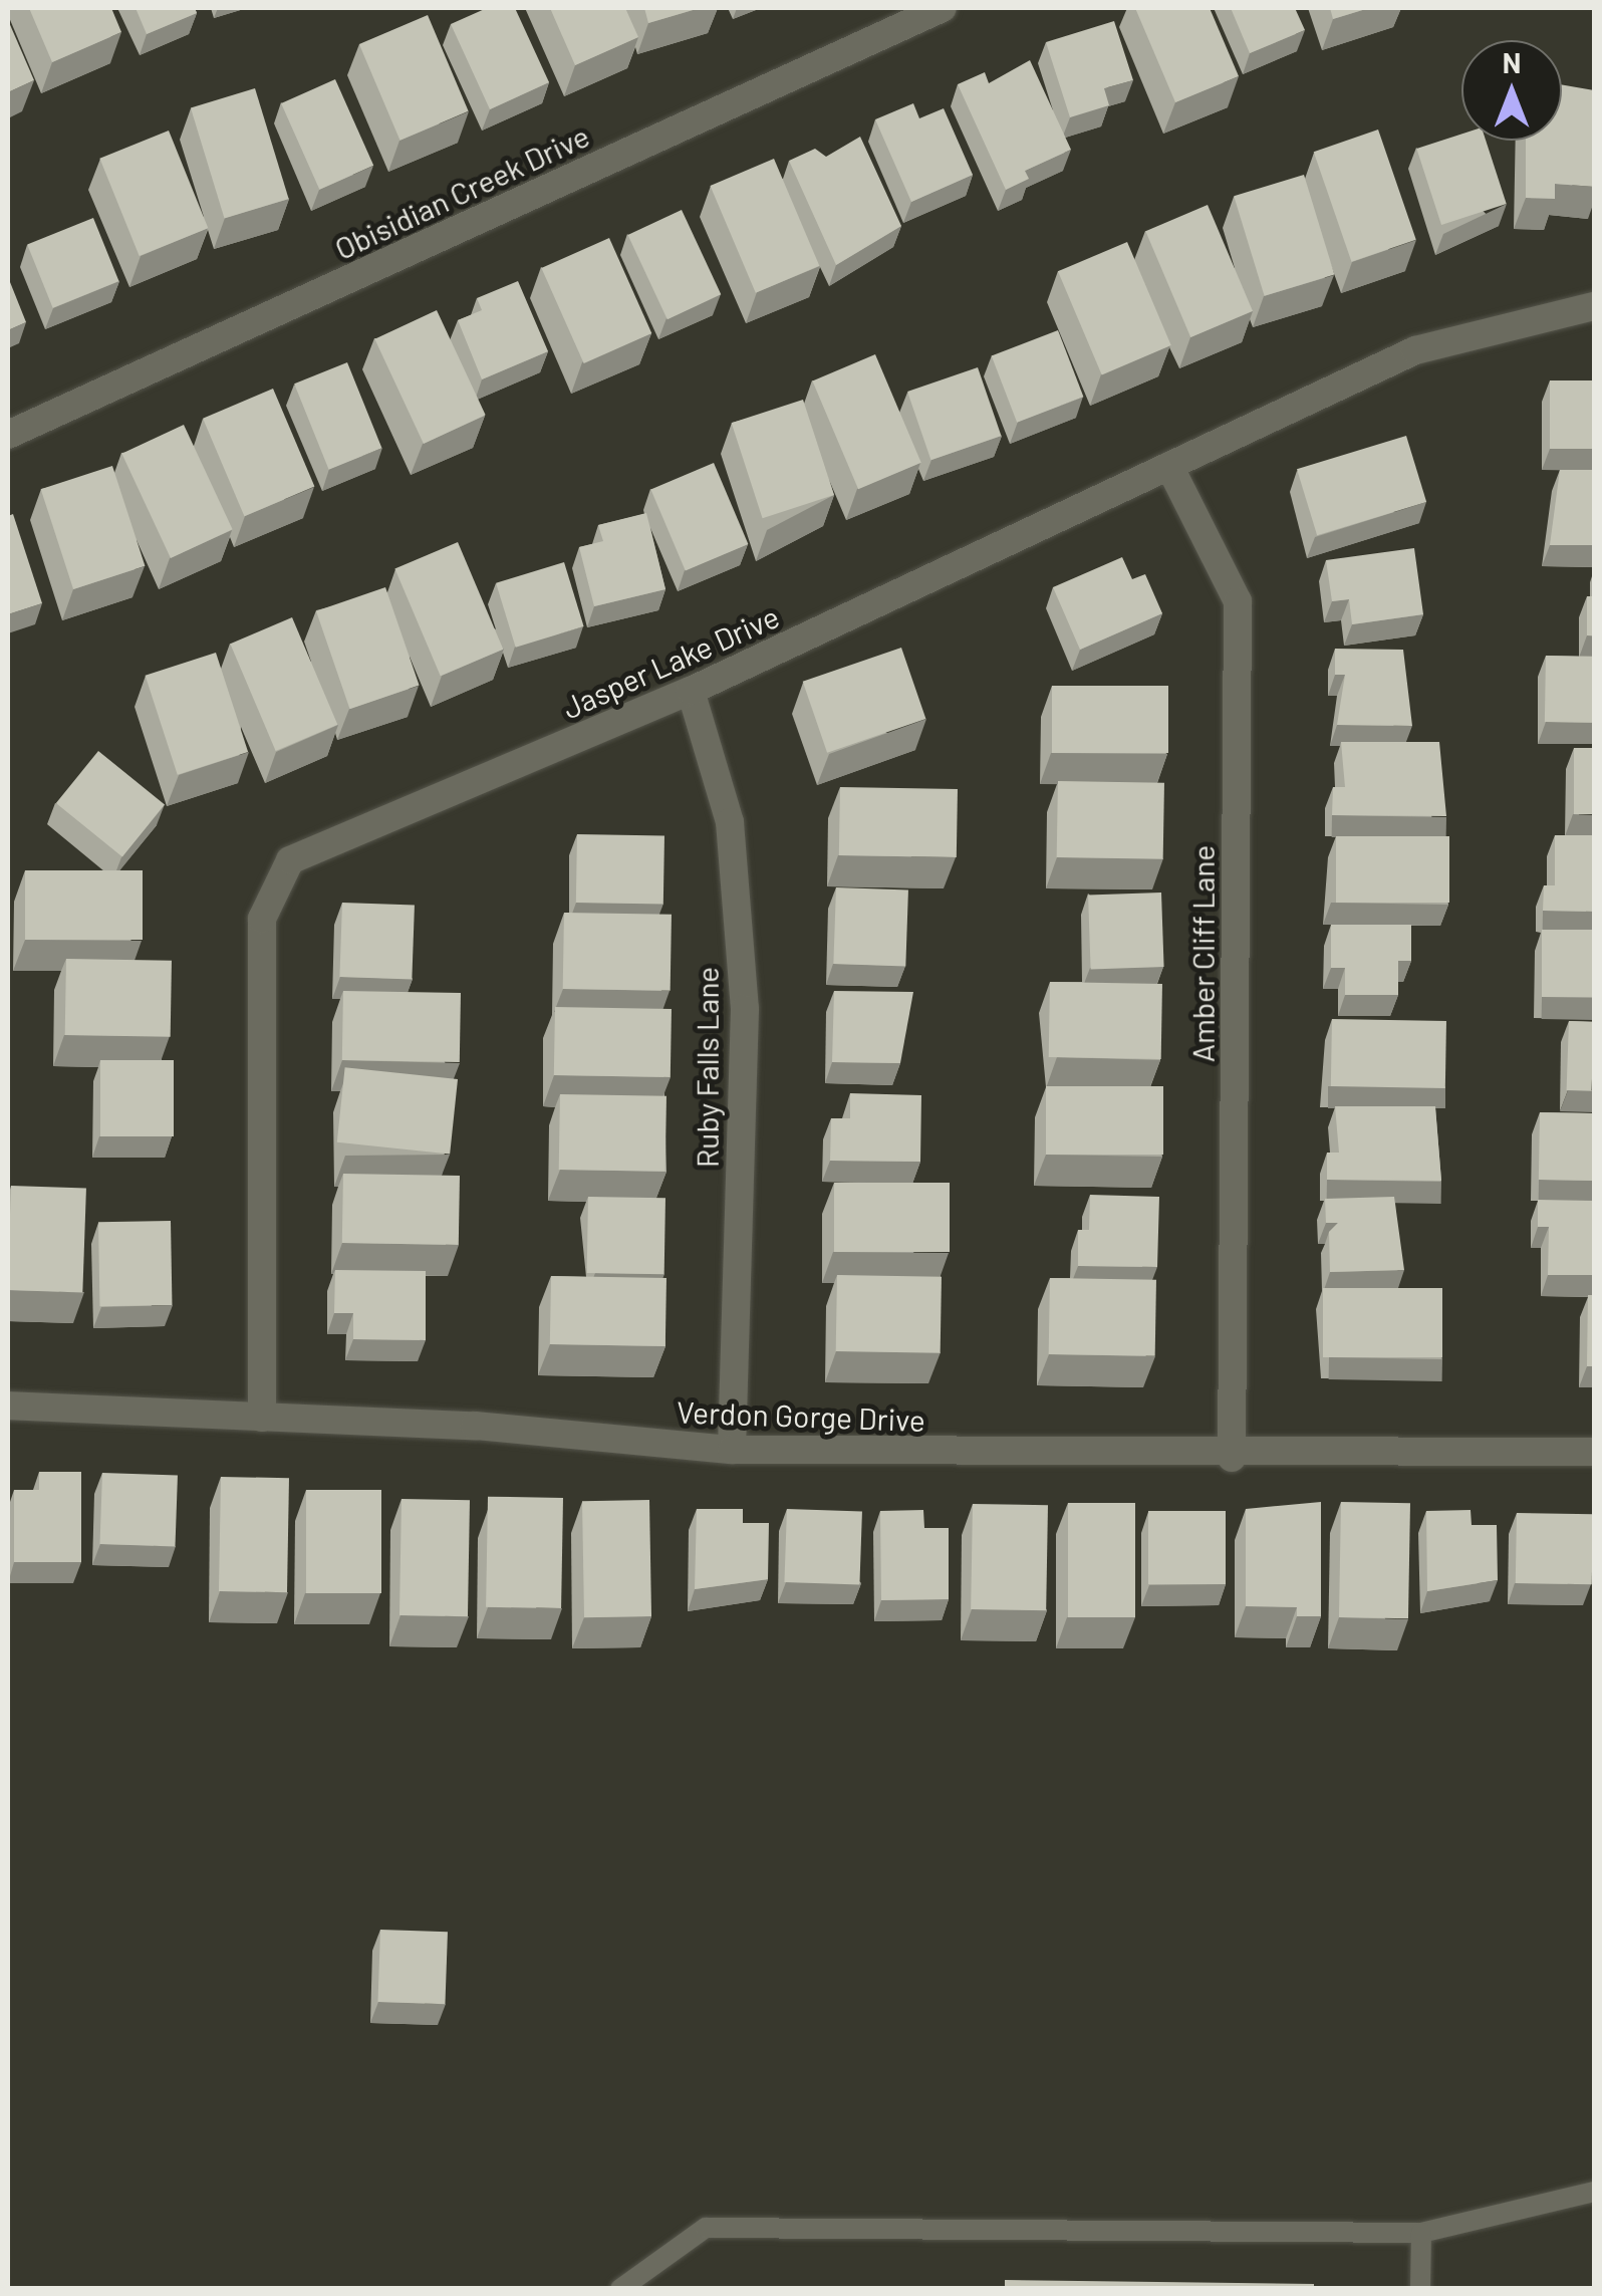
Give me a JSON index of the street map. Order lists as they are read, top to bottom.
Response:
{
  "streets": {
    "street": [
      "Obisidian Creek Drive",
      "Jasper Lake Drive",
      "Amber Cliff Lane",
      "Ruby Falls Lane",
      "Verdon Gorge Drive"
    ]
  },
  "crossings": [
    ["Jasper Lake Drive", "Amber Cliff Lane"],
    ["Jasper Lake Drive", "Ruby Falls Lane"],
    ["Jasper Lake Drive", "Verdon Gorge Drive"],
    ["Amber Cliff Lane", "Verdon Gorge Drive"],
    ["Ruby Falls Lane", "Verdon Gorge Drive"]
  ],
  "north": "top"
}
